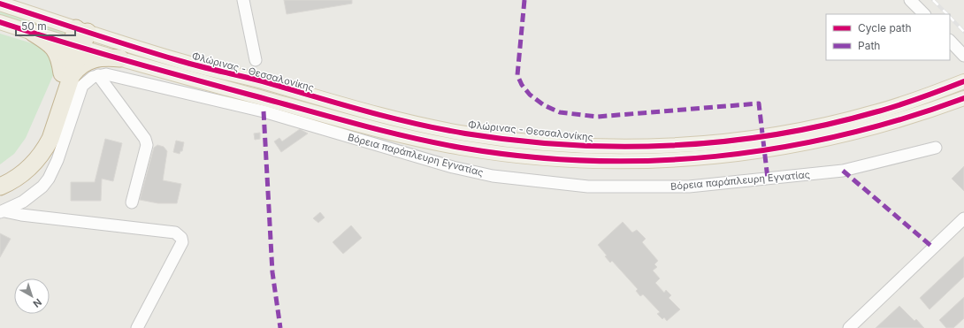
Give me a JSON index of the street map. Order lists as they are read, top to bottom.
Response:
{
  "streets": {
    "main road": ["Φλώρινας - Θεσσαλονίκης"],
    "street": ["Βόρεια παράπλευρη Εγνατίας"]
  },
  "legend": ["Cycle path", "Path"],
  "scale_bar": "50 m",
  "north": "bottom right"
}
